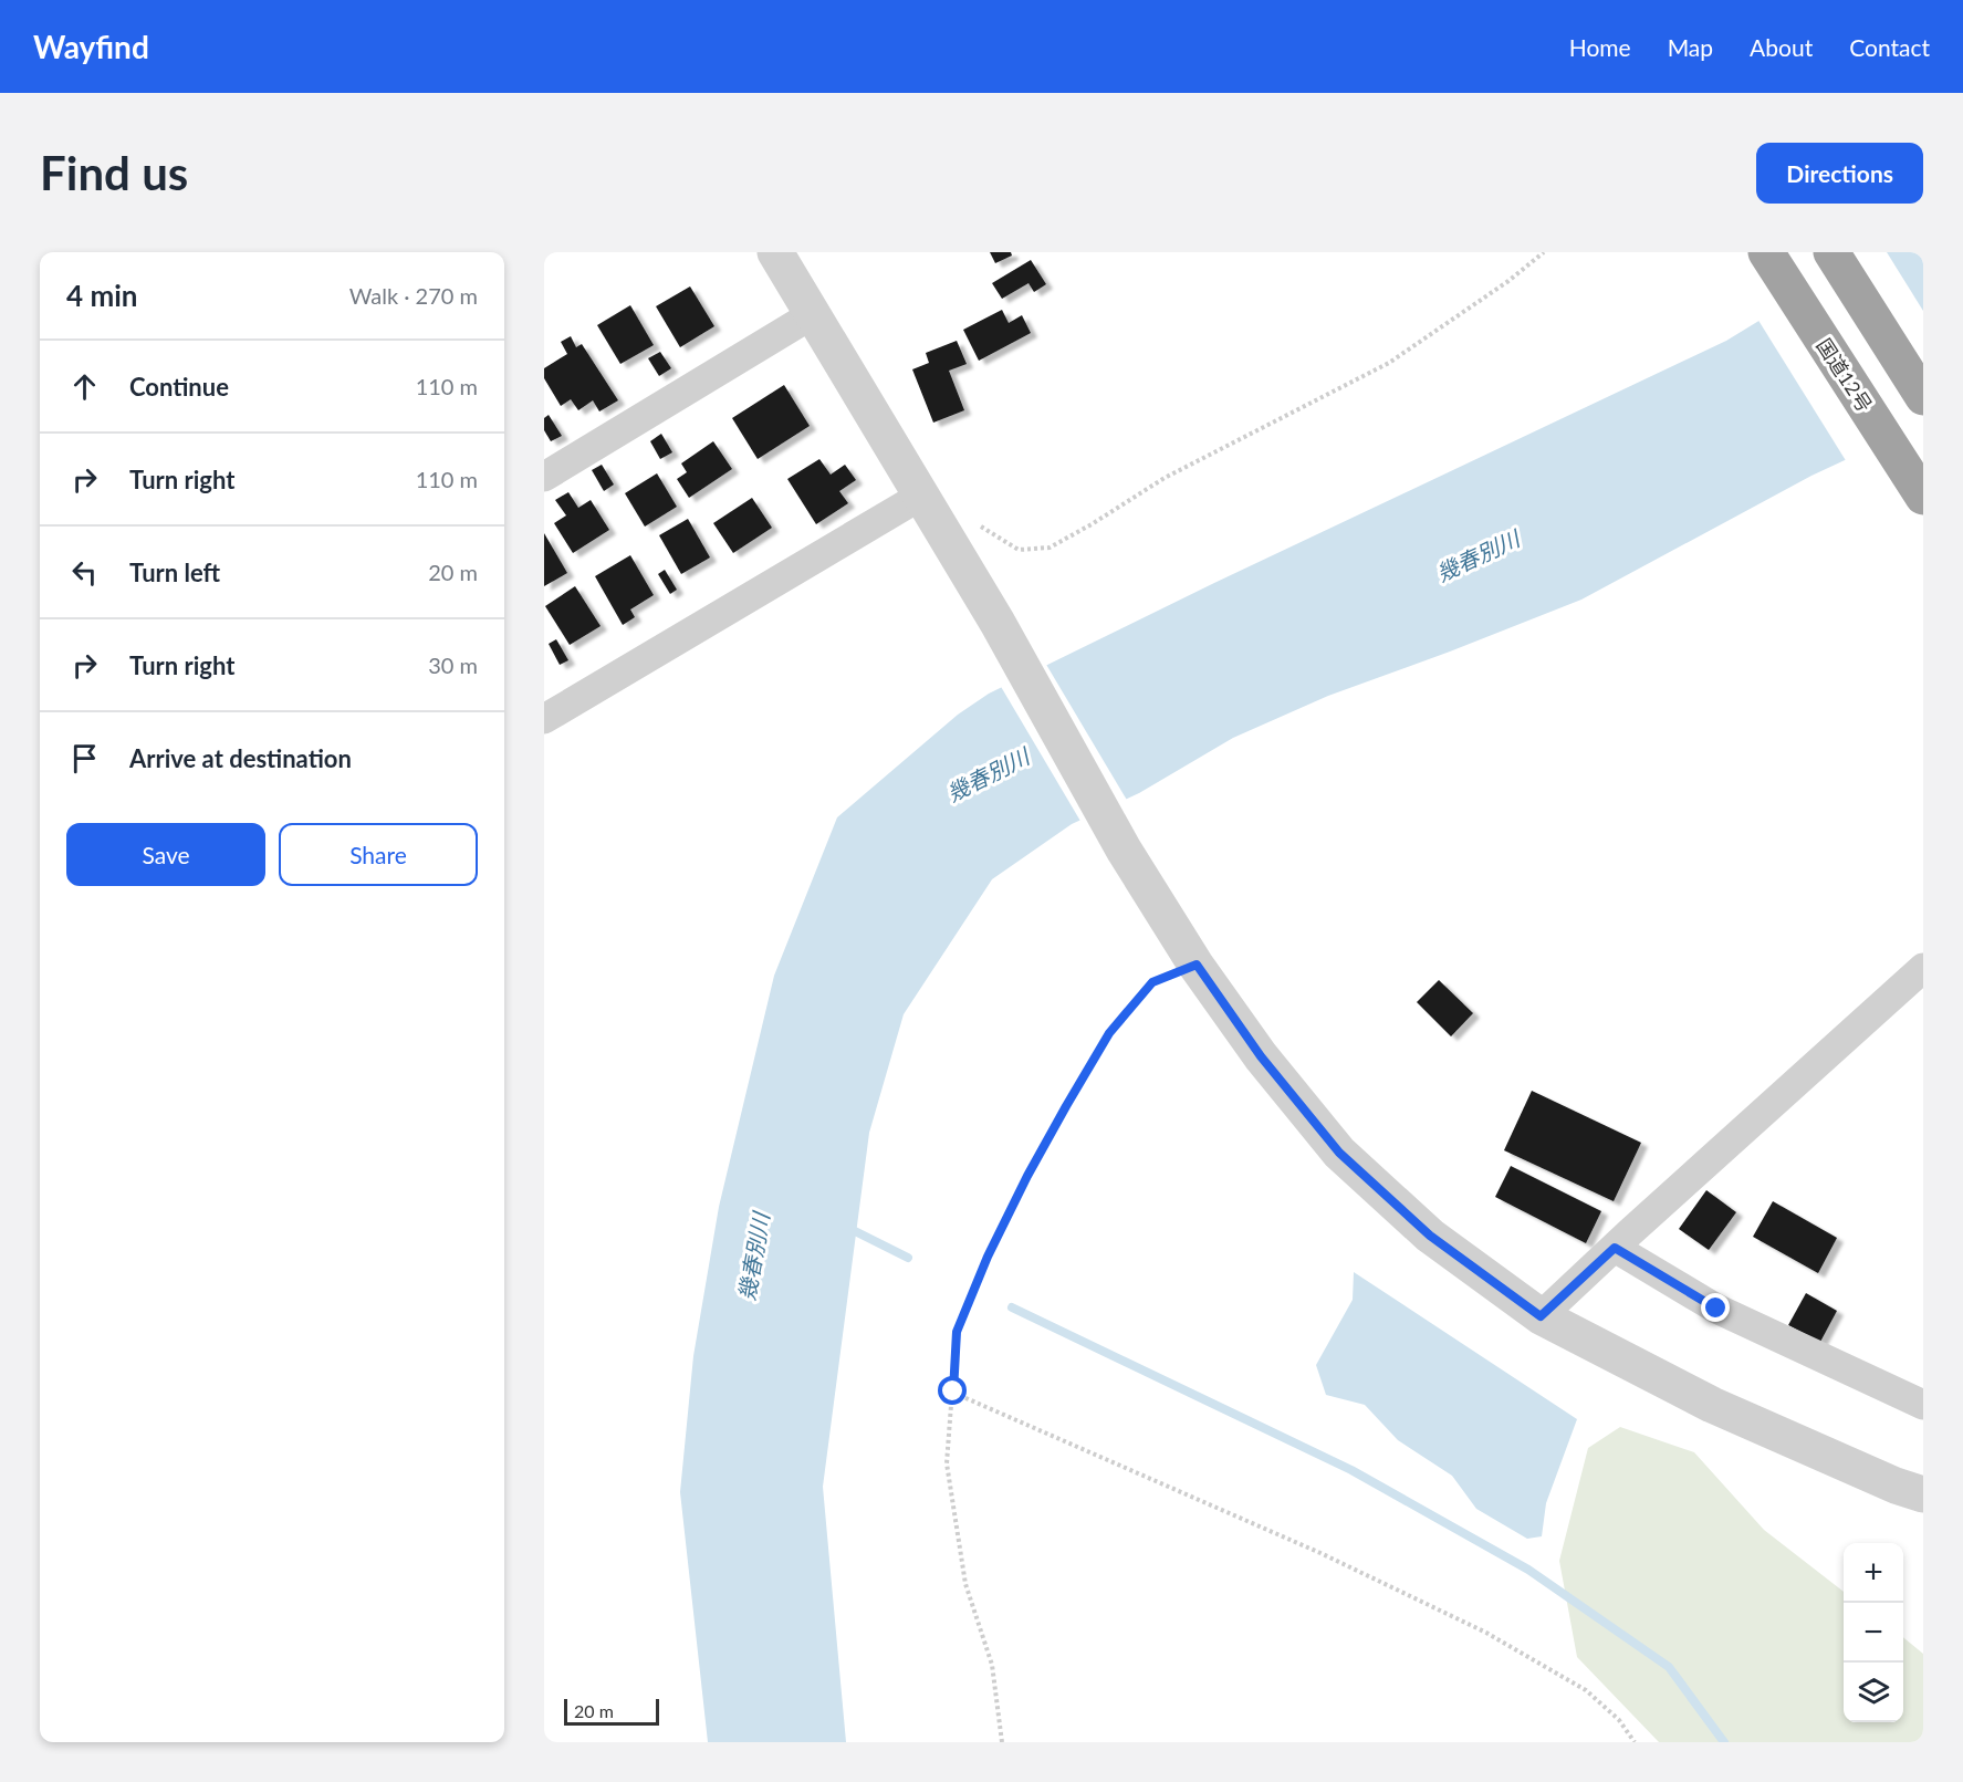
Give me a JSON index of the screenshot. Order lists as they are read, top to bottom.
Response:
{
  "streets": {
    "highway": ["国道12号"]
  },
  "water": ["幾春別川"],
  "scale_bar": "20 m",
  "page": {
    "header": "Wayfind",
    "nav": [
      "Home",
      "Map",
      "About",
      "Contact"
    ],
    "buttons": [
      "Directions",
      ["Save", "Share"]
    ],
    "title": "Find us",
    "heading": ["4 min", "Walk · 270 m"],
    "list": [
      ["Continue", "110 m"],
      ["Turn right", "110 m"],
      ["Turn left", "20 m"],
      ["Turn right", "30 m"],
      "Arrive at destination"
    ],
    "map_buttons": ["+", "−"],
    "scale": "20 m"
  }
}
